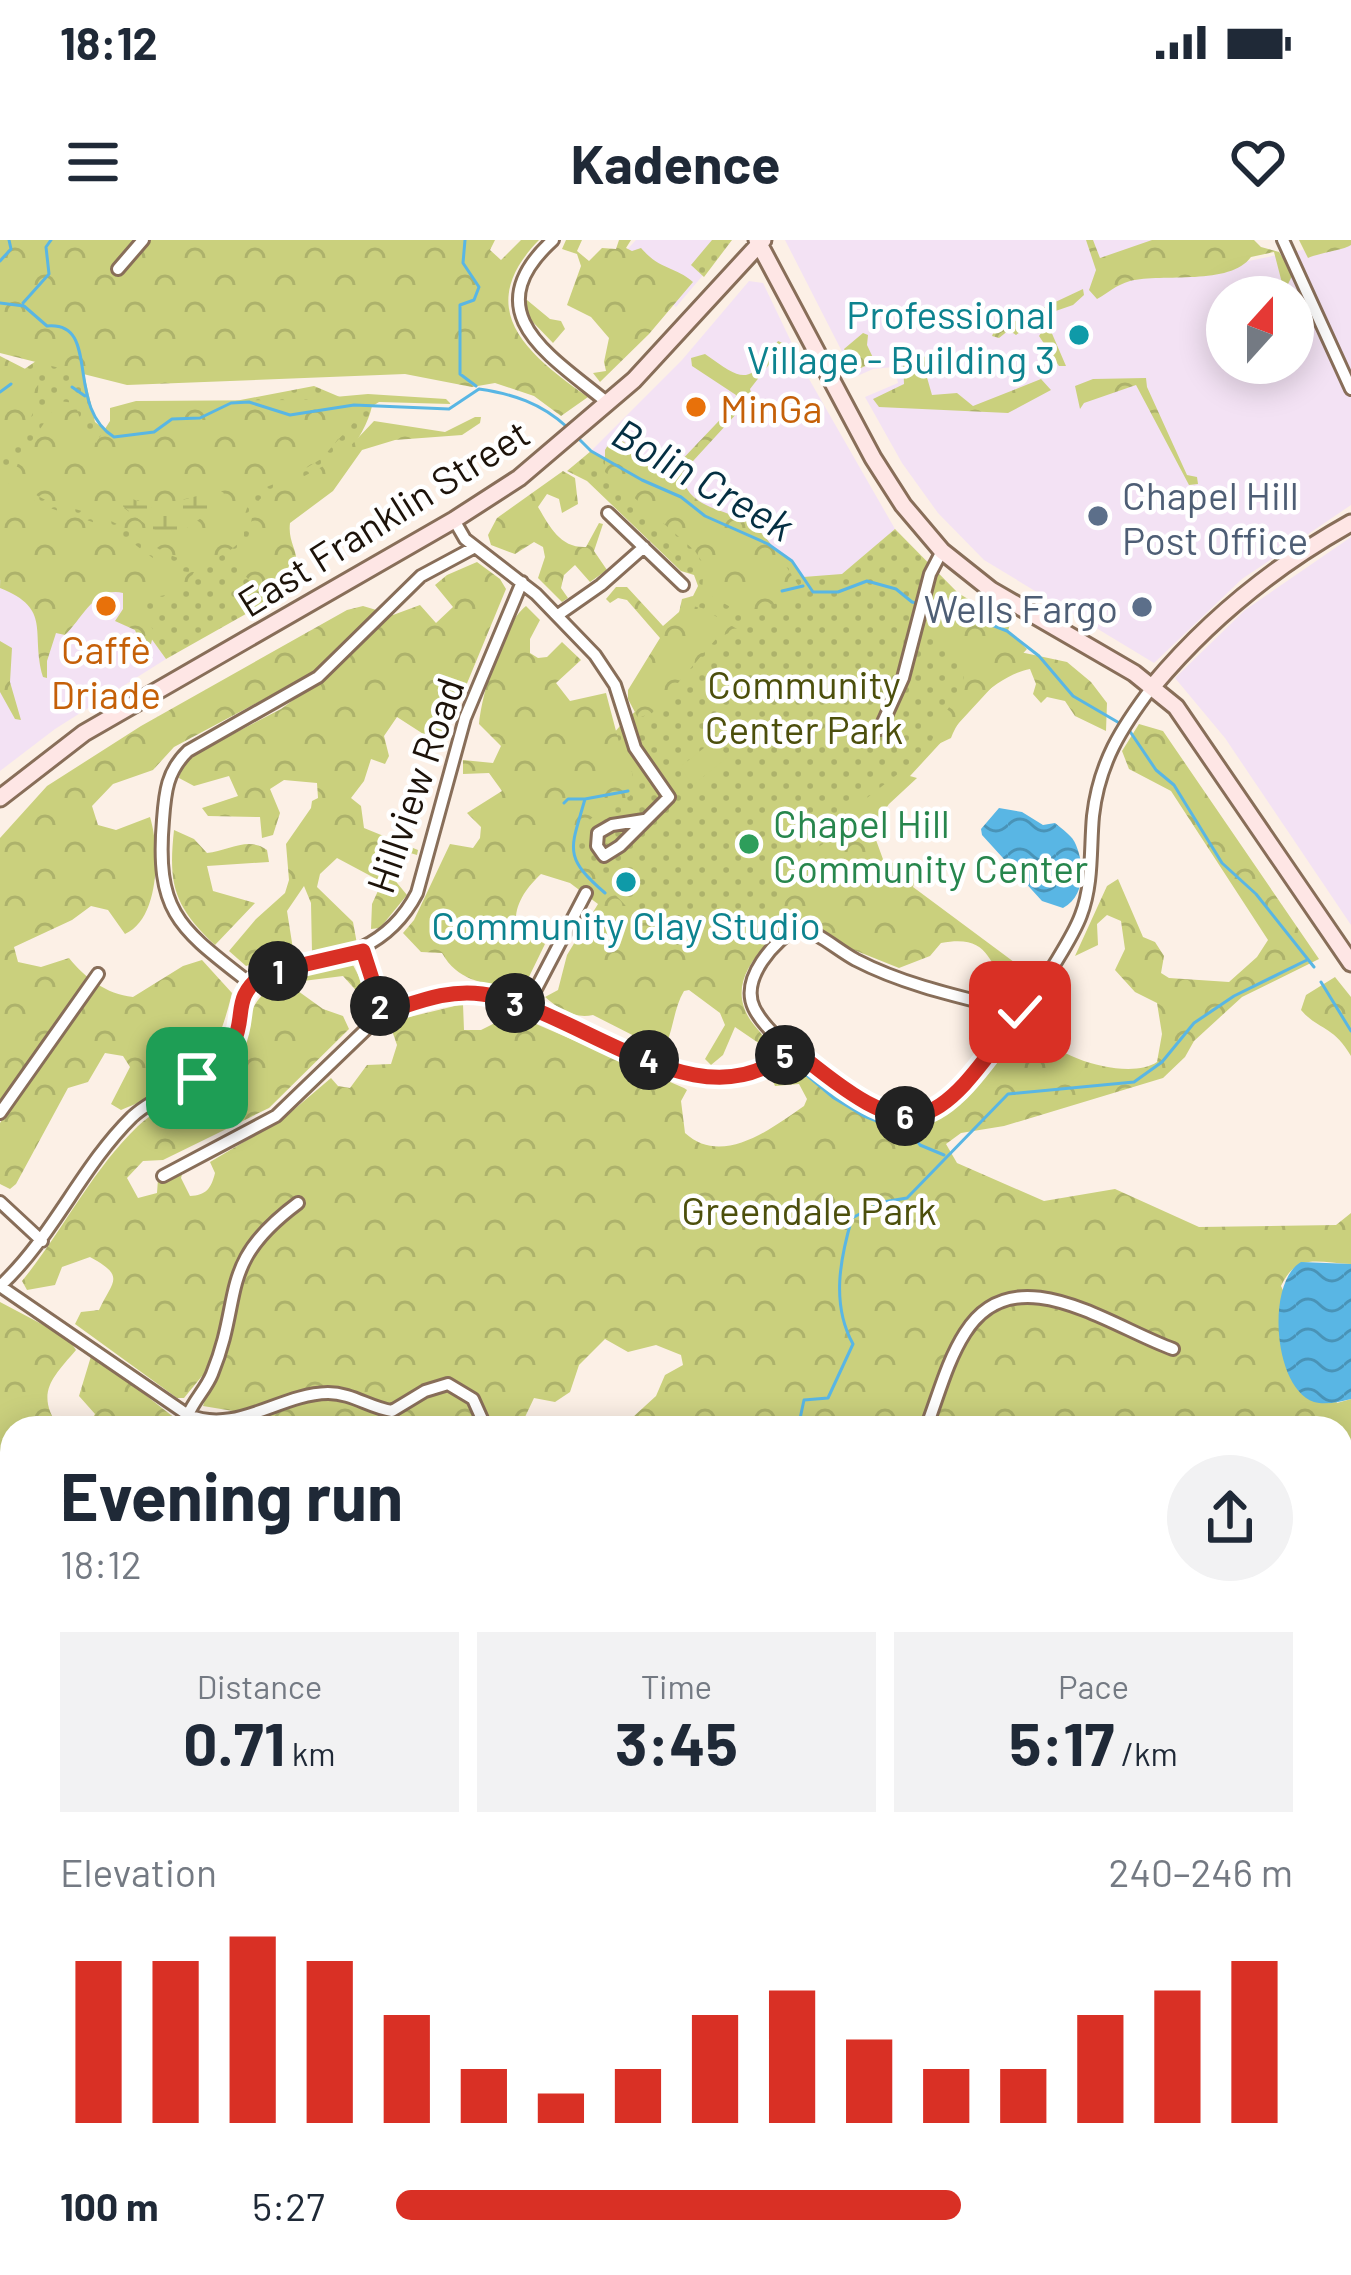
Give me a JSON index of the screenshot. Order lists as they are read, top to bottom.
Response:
{
  "streets": {
    "main road": ["East Franklin Street"],
    "street": ["Hillview Road"]
  },
  "water": ["Bolin Creek"],
  "parks": ["Community Center Park", "Greendale Park"],
  "places": [
    "Professional Village - Building 3",
    "MinGa",
    "Chapel Hill Post Office",
    "Caffè Driade",
    "Wells Fargo",
    "Chapel Hill Community Center",
    "Community Clay Studio"
  ],
  "north": "top",
  "page": {
    "status": "18:12",
    "header": "Kadence",
    "pins": [
      "1",
      "3",
      "2",
      "5",
      "4",
      "6"
    ],
    "heading": ["Evening run", "18:12"],
    "stats": [
      ["Distance", "0.71 km"],
      ["Time", "3:45"],
      ["Pace", "5:17 /km"]
    ],
    "chart": ["Elevation", "240–246 m"],
    "list": [
      {
        "name": "100 m",
        "note": "5:27"
      }
    ]
  }
}
